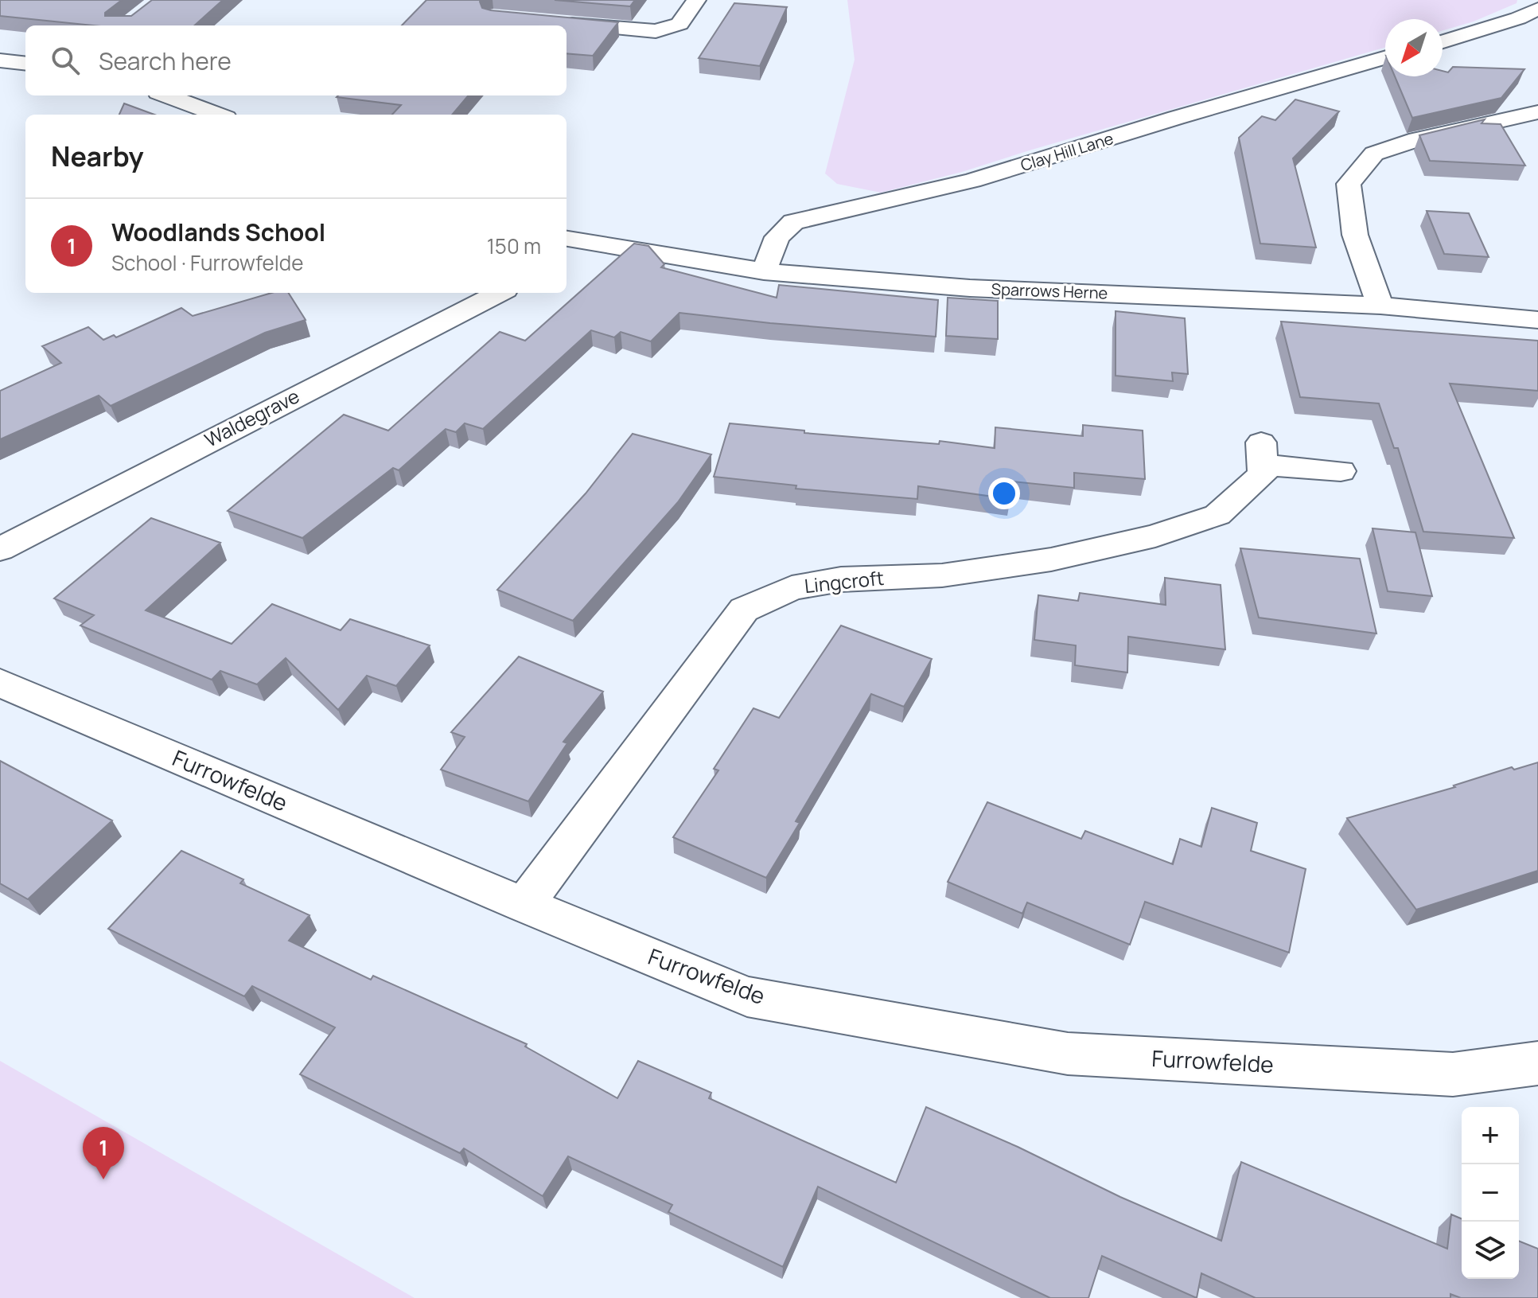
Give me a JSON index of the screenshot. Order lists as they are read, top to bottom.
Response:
{
  "streets": {
    "street": [
      "Clay Hill Lane",
      "Sparrows Herne",
      "Waldegrave",
      "Lingcroft",
      "Furrowfelde"
    ]
  },
  "crossings": [
    ["Clay Hill Lane", "Sparrows Herne"],
    ["Lingcroft", "Furrowfelde"]
  ],
  "north": "bottom left",
  "page": {
    "search": "Search here",
    "heading": "Nearby",
    "list": [
      {
        "mark": "1",
        "name": "Woodlands School",
        "note": "School · Furrowfelde",
        "value": "150 m"
      }
    ],
    "map_buttons": ["+", "−"],
    "pins": "1"
  }
}
